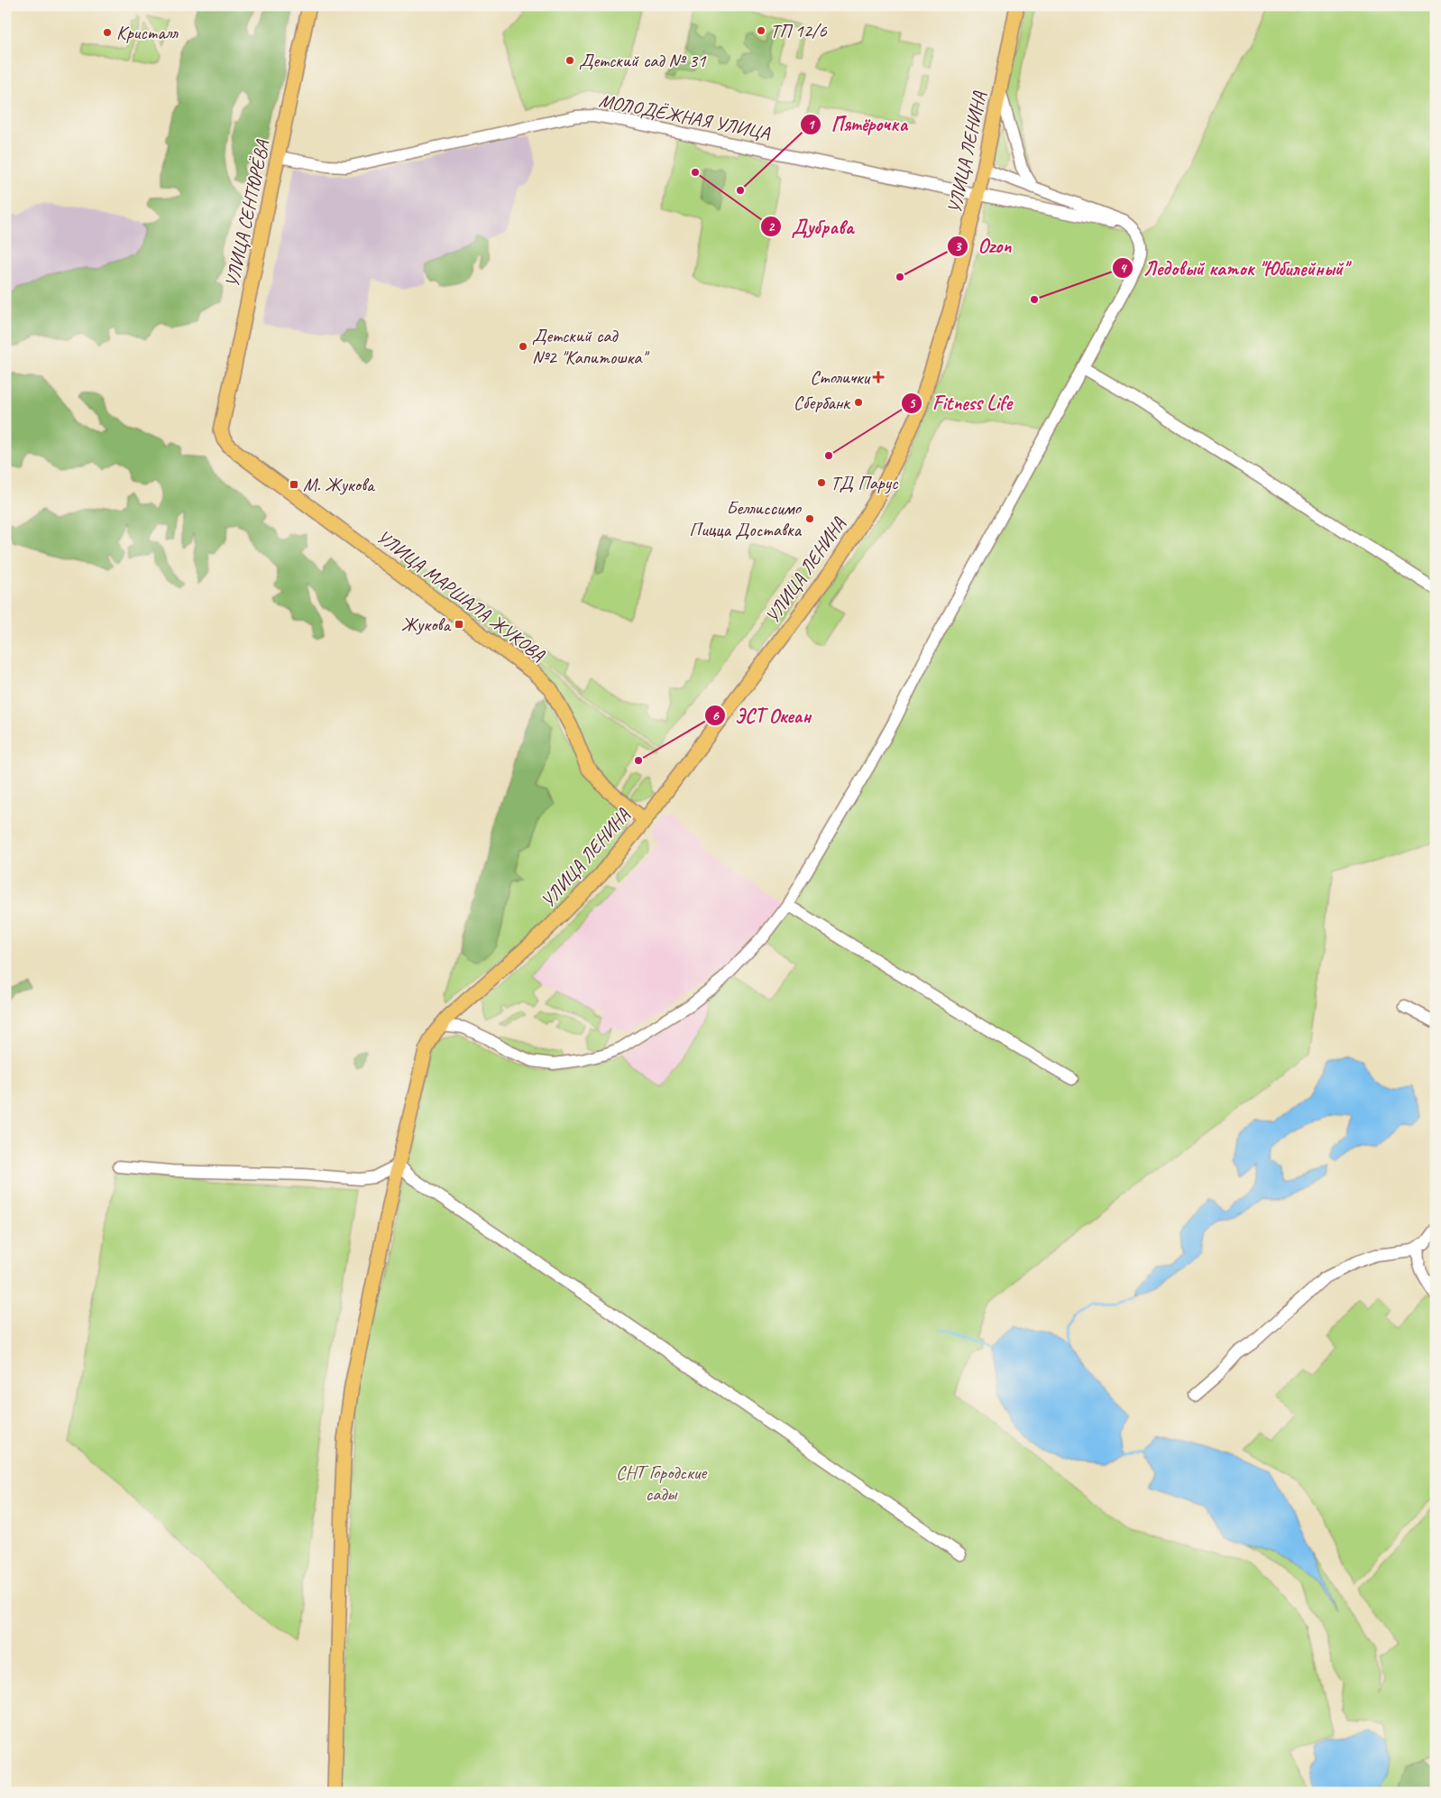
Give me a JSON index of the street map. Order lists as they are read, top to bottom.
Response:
{
  "streets": {
    "main road": ["УЛИЦА ЛЕНИНА", "УЛИЦА СЕНТЮРЁВА", "УЛИЦА МАРШАЛА ЖУКОВА"],
    "street": ["МОЛОДЁЖНАЯ УЛИЦА"]
  },
  "crossings": [
    ["МОЛОДЁЖНАЯ УЛИЦА", "УЛИЦА ЛЕНИНА"],
    ["МОЛОДЁЖНАЯ УЛИЦА", "УЛИЦА СЕНТЮРЁВА"],
    ["УЛИЦА ЛЕНИНА", "УЛИЦА МАРШАЛА ЖУКОВА"],
    ["УЛИЦА СЕНТЮРЁВА", "УЛИЦА МАРШАЛА ЖУКОВА"]
  ],
  "parks": ["СНТ Городские сады"],
  "places": {
    "other": [
      "ТП 12/6",
      "Кристалл",
      "Детский сад № 31",
      "Дубрава",
      "Пятёрочка",
      "Ozon",
      "Ледовый каток \"Юбилейный\"",
      "Детский сад №2 \"Капитошка\"",
      "Сбербанк",
      "Fitness Life",
      "ТД Парус",
      "Беллиссимо Пицца Доставка",
      "ЭСТ Океан"
    ],
    "health": ["Столички"],
    "transit": ["М. Жукова", "Жукова"]
  }
}
